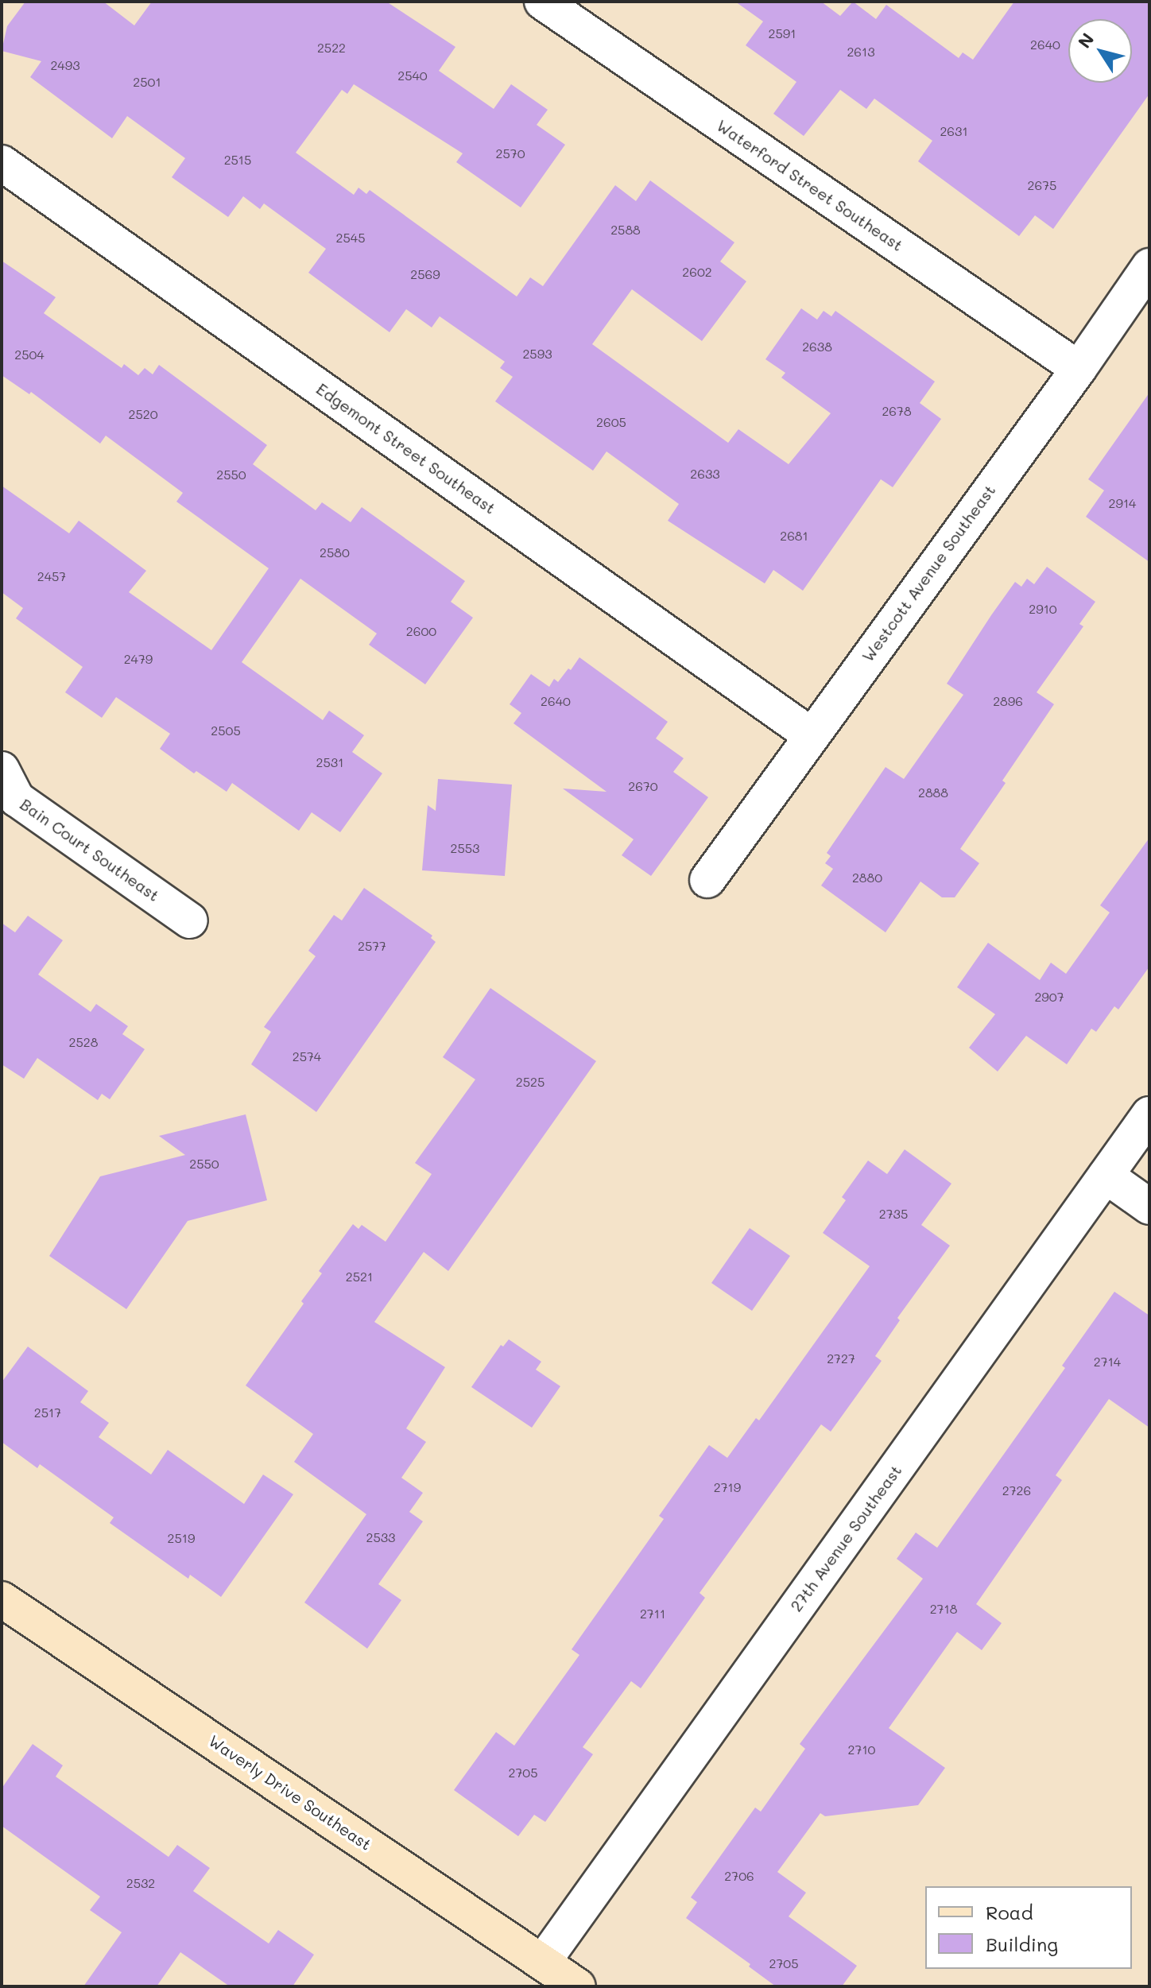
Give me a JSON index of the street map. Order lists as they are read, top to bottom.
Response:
{
  "streets": {
    "main road": ["Waverly Drive Southeast"],
    "street": [
      "Waterford Street Southeast",
      "Edgemont Street Southeast",
      "Westcott Avenue Southeast",
      "Bain Court Southeast",
      "27th Avenue Southeast"
    ]
  },
  "crossings": [
    ["Waterford Street Southeast", "Westcott Avenue Southeast"],
    ["Edgemont Street Southeast", "Westcott Avenue Southeast"],
    ["27th Avenue Southeast", "Waverly Drive Southeast"]
  ],
  "house_numbers": [
    "2591",
    "2640",
    "2522",
    "2613",
    "2493",
    "2540",
    "2501",
    "2631",
    "2570",
    "2515",
    "2675",
    "2588",
    "2545",
    "2602",
    "2569",
    "2638",
    "2593",
    "2504",
    "2678",
    "2520",
    "2605",
    "2633",
    "2550",
    "2914",
    "2681",
    "2580",
    "2457",
    "2910",
    "2600",
    "2479",
    "2640",
    "2896",
    "2505",
    "2531",
    "2670",
    "2888",
    "2553",
    "2880",
    "2577",
    "2907",
    "2528",
    "2574",
    "2525",
    "2550",
    "2735",
    "2521",
    "2727",
    "2714",
    "2517",
    "2719",
    "2726",
    "2533",
    "2519",
    "2718",
    "2711",
    "2710",
    "2705",
    "2706",
    "2532",
    "2705"
  ],
  "legend": ["Road", "Building"],
  "north": "top left"
}
